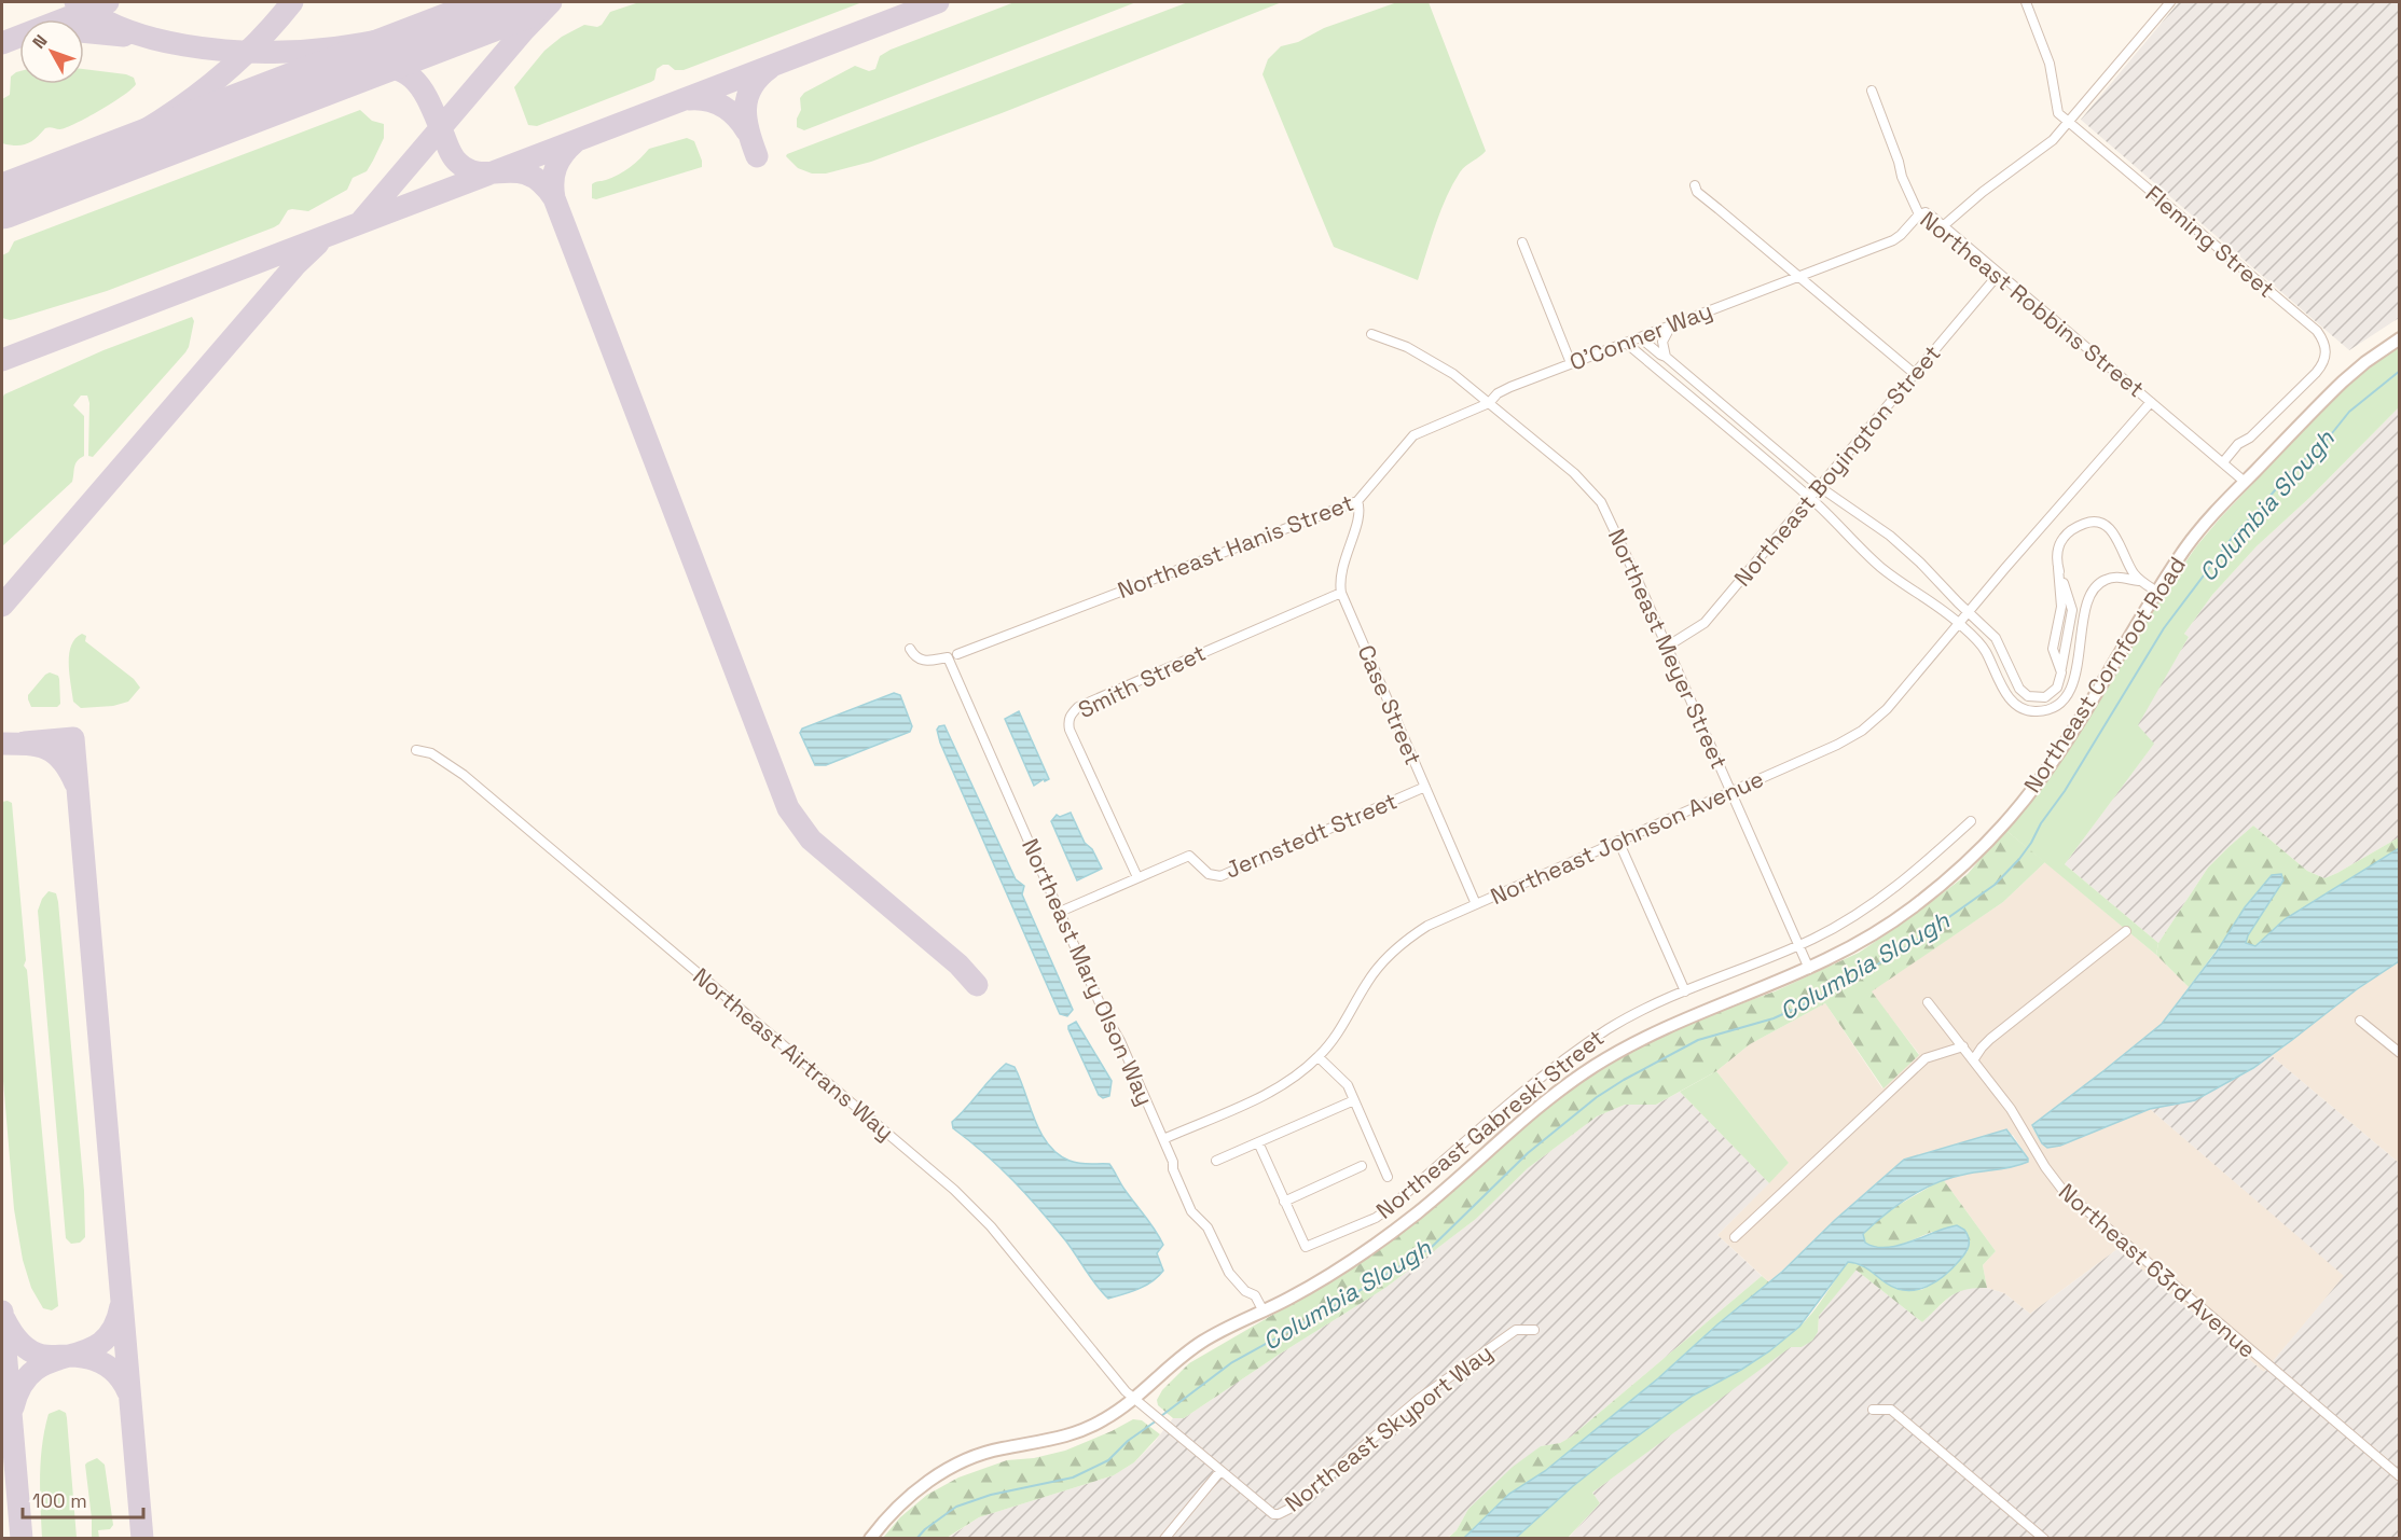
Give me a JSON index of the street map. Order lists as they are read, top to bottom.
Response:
{
  "streets": {
    "street": [
      "Fleming Street",
      "Northeast Robbins Street",
      "O'Conner Way",
      "Northeast Boyington Street",
      "Northeast Hanis Street",
      "Northeast Meyer Street",
      "Northeast Cornfoot Road",
      "Smith Street",
      "Case Street",
      "Jernstedt Street",
      "Northeast Johnson Avenue",
      "Northeast Mary Olson Way",
      "Northeast Airtrans Way",
      "Northeast Gabreski Street",
      "Northeast 63rd Avenue",
      "Northeast Skyport Way"
    ]
  },
  "crossings": [
    ["Fleming Street", "Northeast Robbins Street"],
    ["Northeast Robbins Street", "O'Conner Way"],
    ["Northeast Robbins Street", "Northeast Boyington Street"],
    ["Northeast Robbins Street", "Northeast Cornfoot Road"],
    ["Northeast Robbins Street", "Northeast Johnson Avenue"],
    ["O'Conner Way", "Northeast Hanis Street"],
    ["O'Conner Way", "Northeast Meyer Street"],
    ["Northeast Boyington Street", "Northeast Meyer Street"],
    ["Northeast Hanis Street", "Northeast Meyer Street"],
    ["Northeast Hanis Street", "Case Street"],
    ["Northeast Meyer Street", "Northeast Cornfoot Road"],
    ["Northeast Meyer Street", "Northeast Johnson Avenue"],
    ["Northeast Meyer Street", "Northeast Gabreski Street"],
    ["Northeast Cornfoot Road", "Northeast Mary Olson Way"],
    ["Northeast Cornfoot Road", "Northeast Airtrans Way"],
    ["Smith Street", "Case Street"],
    ["Smith Street", "Jernstedt Street"],
    ["Case Street", "Jernstedt Street"],
    ["Case Street", "Northeast Johnson Avenue"],
    ["Jernstedt Street", "Northeast Mary Olson Way"],
    ["Northeast Johnson Avenue", "Northeast Mary Olson Way"],
    ["Northeast Airtrans Way", "Northeast Skyport Way"]
  ],
  "water": ["Columbia Slough"],
  "scale_bar": "100 m",
  "north": "top left"
}
